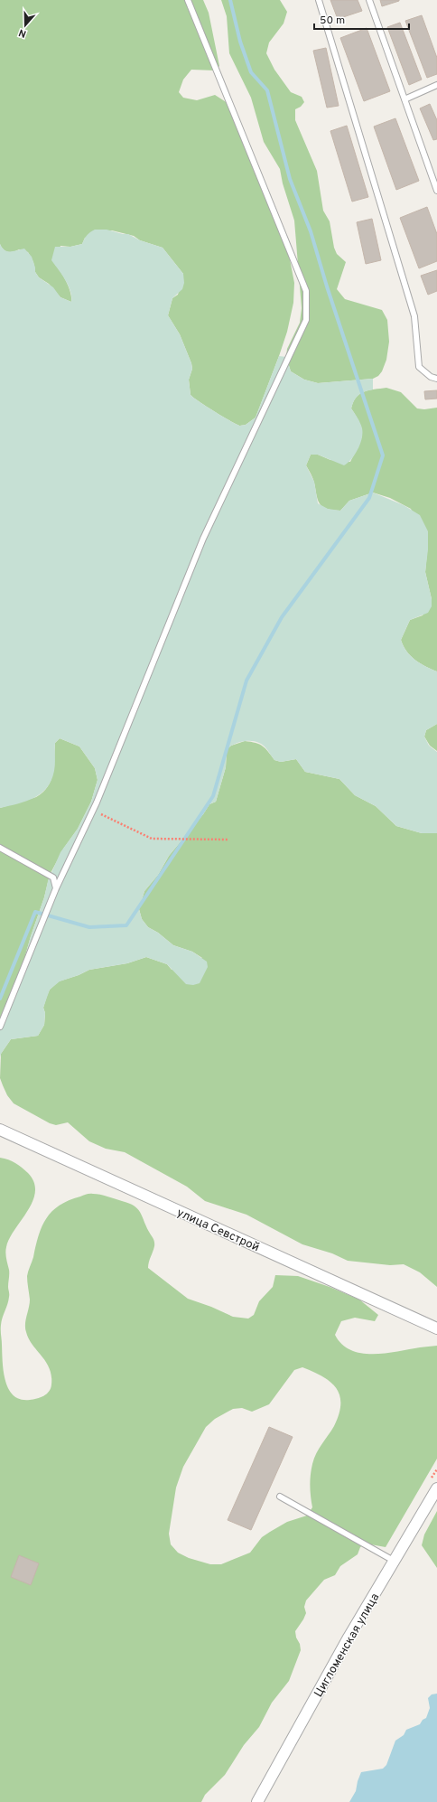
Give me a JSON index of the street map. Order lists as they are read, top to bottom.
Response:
{
  "streets": {
    "street": ["улица Севстрой", "Цигломенская улица"]
  },
  "scale_bar": "50 m",
  "north": "bottom"
}
